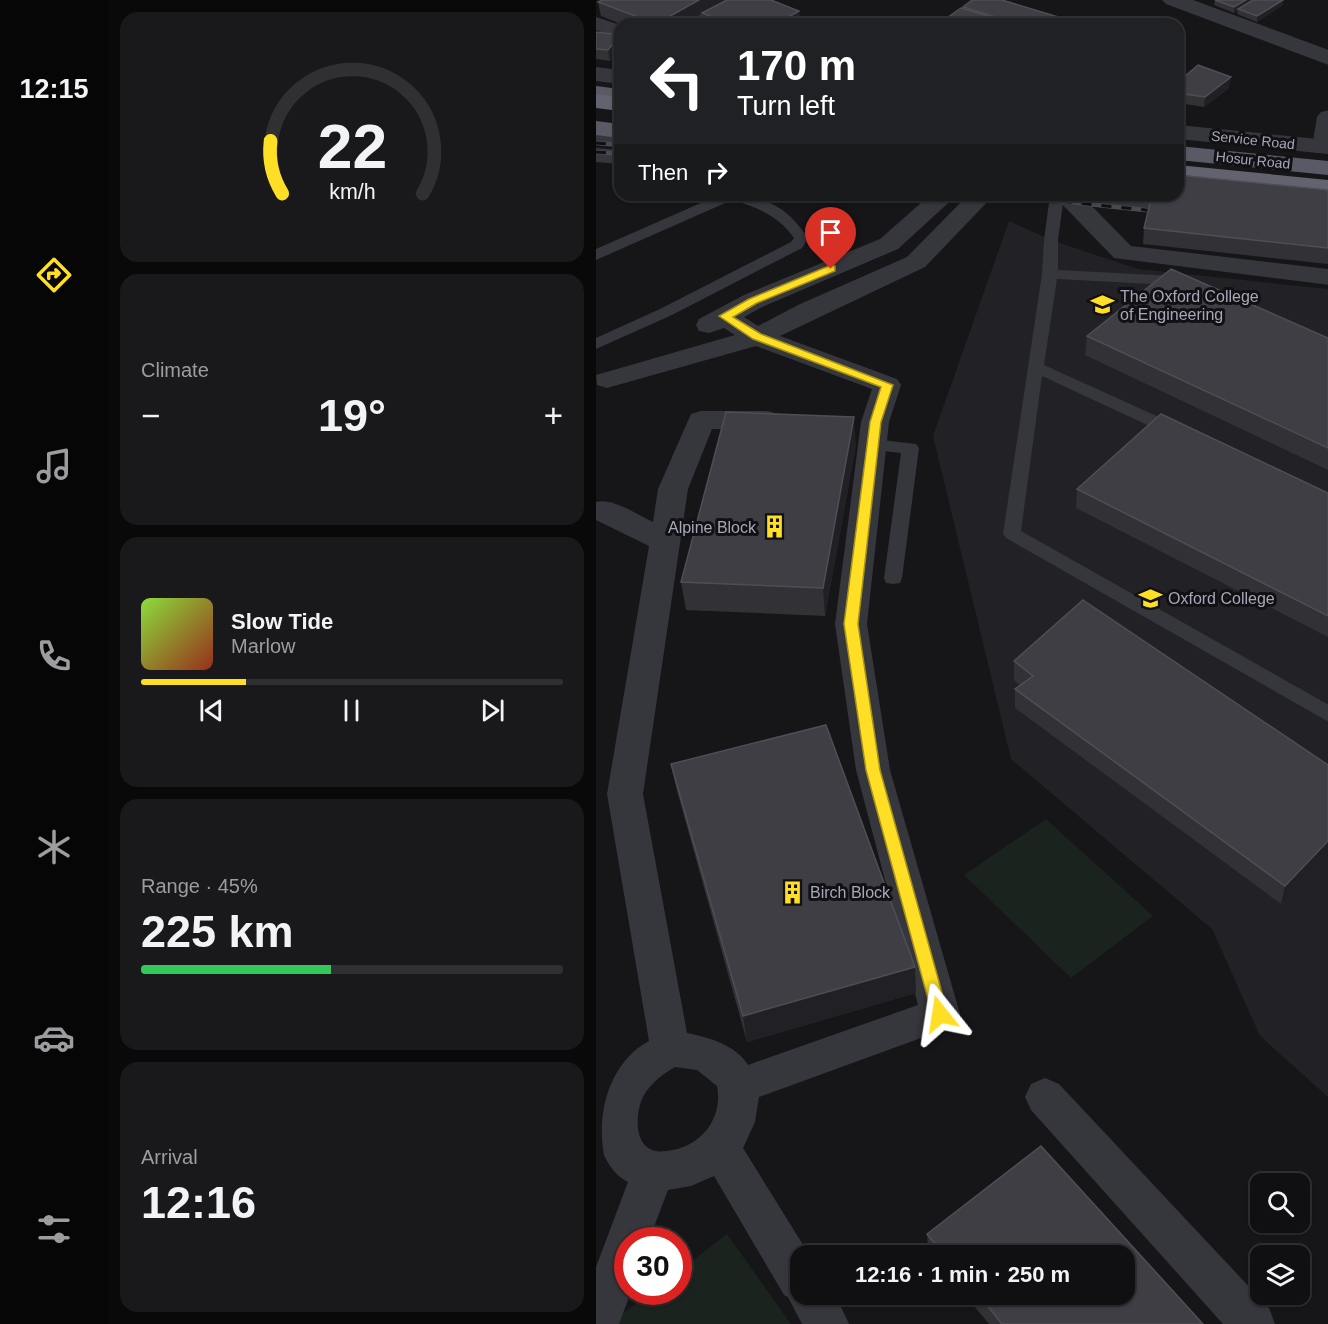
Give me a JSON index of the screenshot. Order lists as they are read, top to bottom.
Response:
{
  "streets": {
    "highway": ["Hosur Road"],
    "street": ["Service Road"]
  },
  "crossings": [
    ["Service Road", "Hosur Road"]
  ],
  "places": {
    "school or university": ["The Oxford College of Engineering", "Oxford College"],
    "building": ["Alpine Block", "Birch Block"]
  },
  "page": {
    "tabs": "12:15",
    "turn": ["170 m", "Turn left"],
    "then": "Then",
    "tile": [
      "Climate",
      ["Range · 45%", "225 km"],
      ["Arrival", "12:16"]
    ],
    "heat": ["−", "19°", "+"],
    "song": ["Slow Tide", "Marlow"],
    "limit": "30",
    "trip": "12:16 · 1 min · 250 m",
    "gauge": ["22", "km/h"]
  }
}
